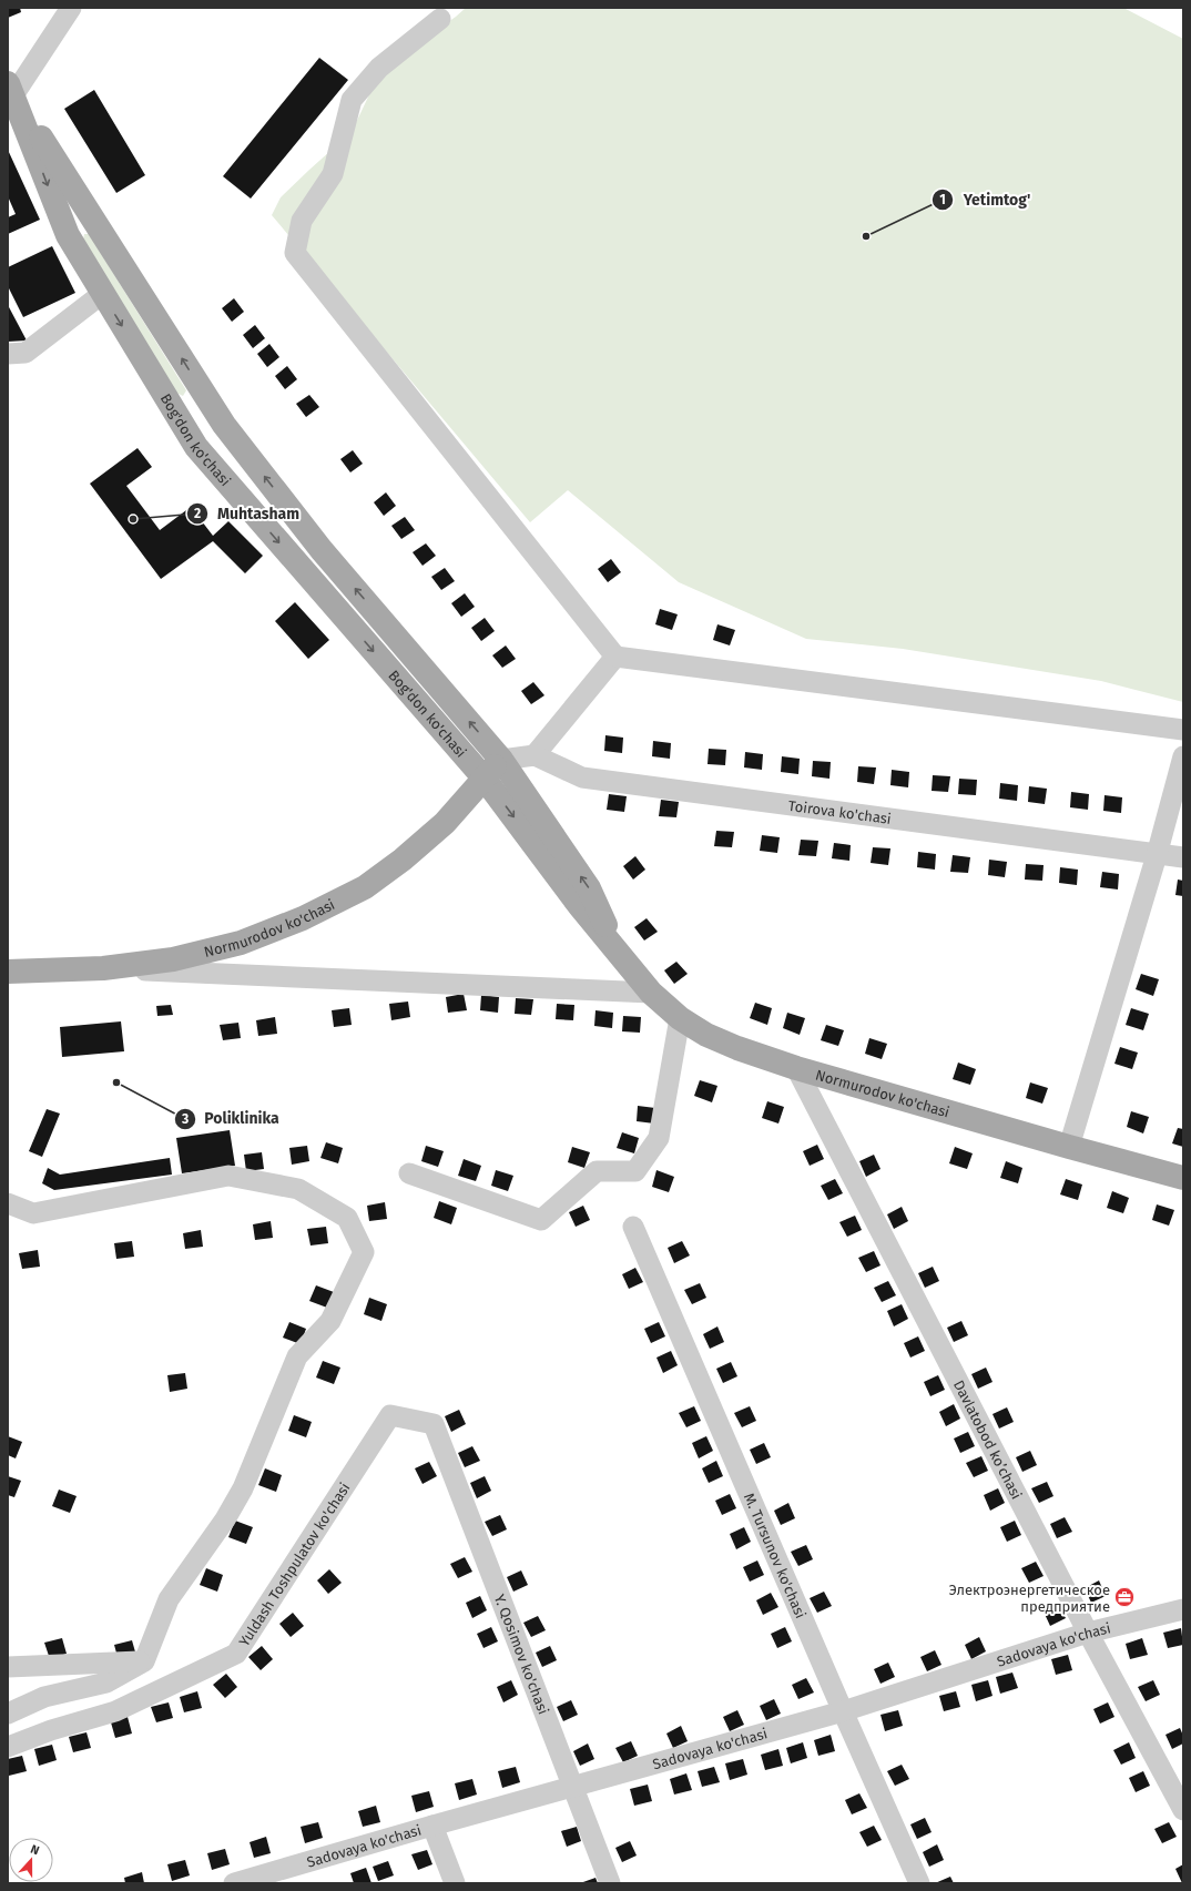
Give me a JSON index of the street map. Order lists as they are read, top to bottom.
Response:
{
  "streets": {
    "main road": ["Bog'don ko'chasi", "Normurodov ko'chasi"],
    "street": [
      "Toirova ko'chasi",
      "Davlatobod ko’chasi",
      "M. Tursunov ko'chasi",
      "Yuldash Toshpulatov ko'chasi",
      "Sadovaya ko'chasi",
      "Y. Qosimov ko'chasi"
    ]
  },
  "crossings": [
    ["Bog'don ko'chasi", "Normurodov ko'chasi"],
    ["Normurodov ko'chasi", "Davlatobod ko’chasi"],
    ["Davlatobod ko’chasi", "Sadovaya ko'chasi"],
    ["M. Tursunov ko'chasi", "Sadovaya ko'chasi"],
    ["Yuldash Toshpulatov ko'chasi", "Y. Qosimov ko'chasi"],
    ["Sadovaya ko'chasi", "Y. Qosimov ko'chasi"]
  ],
  "places": {
    "other": ["Yetimtog'", "Muhtasham", "Poliklinika"],
    "office": ["Электроэнергетическое предприятие"]
  },
  "north": "top"
}
